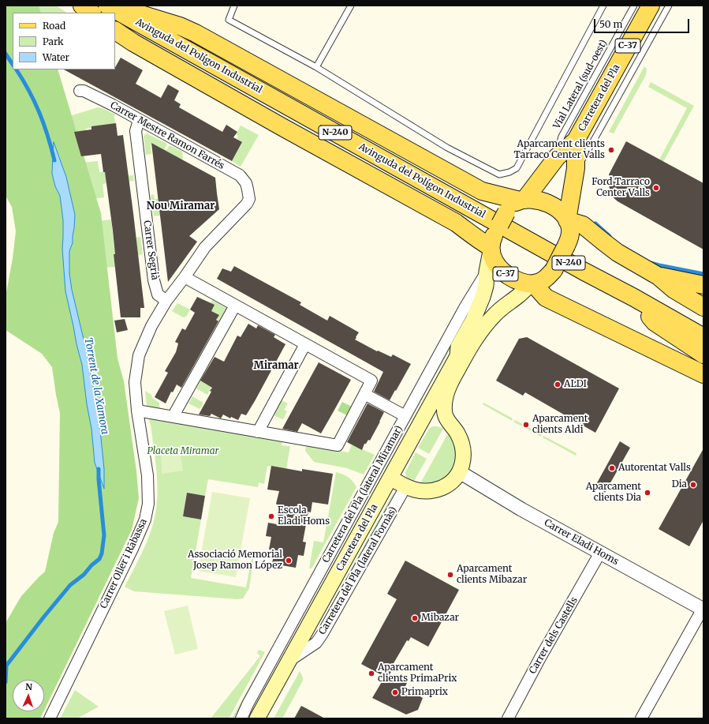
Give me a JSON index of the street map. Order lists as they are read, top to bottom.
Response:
{
  "streets": {
    "main road": [
      "C-37",
      "Avinguda del Polígon Industrial",
      "Carretera del Pla",
      "N-240"
    ],
    "street": [
      "Carrer Mestre Ramon Farrés",
      "Carrer Segrià",
      "Carretera del Pla (lateral Miramar)",
      "Carrer Eladi Homs",
      "Carrer Oller i Rabassa",
      "Carretera del Pla (lateral Fornàs)",
      "Carrer dels Castells"
    ],
    "lane": ["Vial Lateral (sud-oest)"]
  },
  "crossings": [
    ["C-37", "Vial Lateral (sud-oest)"],
    ["C-37", "Carretera del Pla"],
    ["Carretera del Pla", "Carretera del Pla (lateral Fornàs)"],
    ["Carrer Mestre Ramon Farrés", "Carrer Segrià"],
    ["Carrer Mestre Ramon Farrés", "Carrer Oller i Rabassa"],
    ["Carrer Segrià", "Carrer Oller i Rabassa"],
    ["Carrer Eladi Homs", "Carrer dels Castells"]
  ],
  "districts": ["Nou Miramar", "Miramar"],
  "water": ["Torrent de la Xamora"],
  "parks": ["Placeta Miramar"],
  "places": [
    "Aparcament clients Tarraco Center Valls",
    "Ford Tarraco Center Valls",
    "ALDI",
    "Aparcament clients Aldi",
    "Autorentat Valls",
    "Dia",
    "Aparcament clients Dia",
    "Escola Eladi Homs",
    "Associació Memorial Josep Ramon López",
    "Aparcament clients Mibazar",
    "Mibazar",
    "Aparcament clients PrimaPrix",
    "Primaprix"
  ],
  "legend": ["Road", "Park", "Water"],
  "scale_bar": "50 m",
  "north": "top"
}
